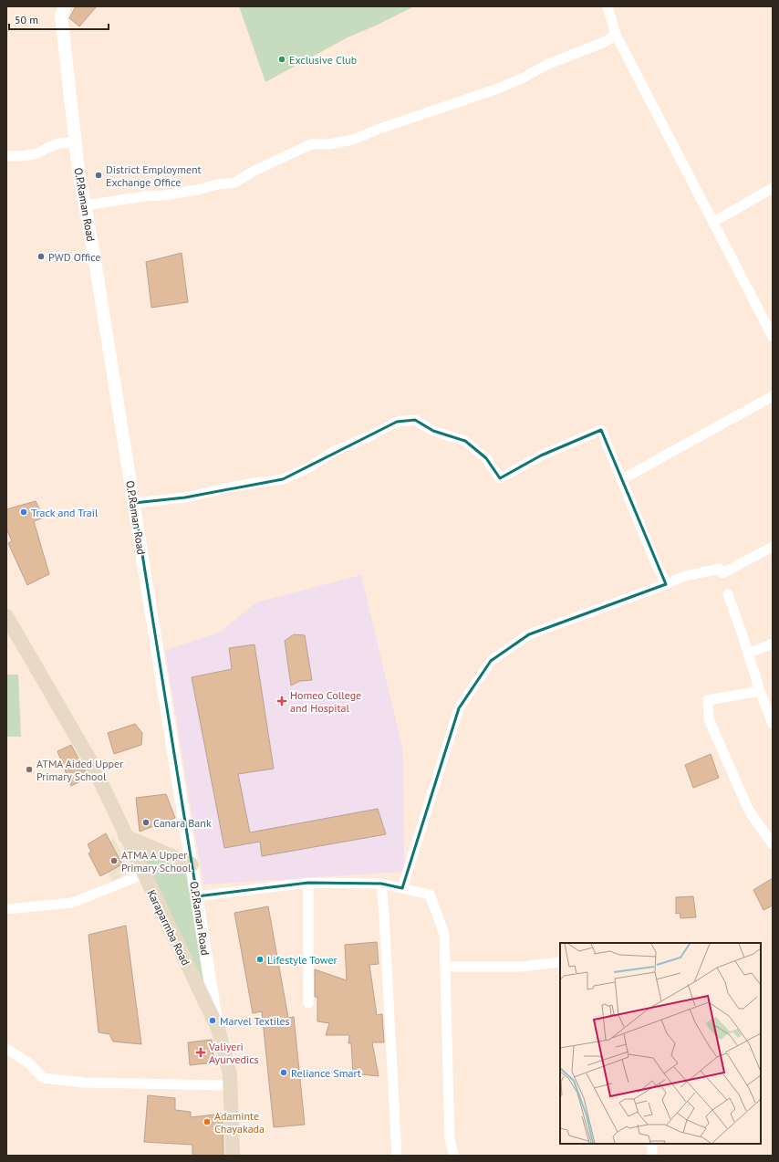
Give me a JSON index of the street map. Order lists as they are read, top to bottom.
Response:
{
  "streets": {
    "main road": ["Karaparmba Road"],
    "street": ["O.P.Raman Road"]
  },
  "crossings": [
    ["O.P.Raman Road", "Karaparmba Road"]
  ],
  "places": {
    "other": [
      "Exclusive Club",
      "District Employment Exchange Office",
      "PWD Office",
      "Track and Trail",
      "ATMA Aided Upper Primary School",
      "Canara Bank",
      "ATMA A Upper Primary School",
      "Lifestyle Tower",
      "Marvel Textiles",
      "Reliance Smart",
      "Adaminte Chayakada"
    ],
    "health": ["Homeo College and Hospital", "Valiyeri Ayurvedics"]
  },
  "scale_bar": "50 m"
}
